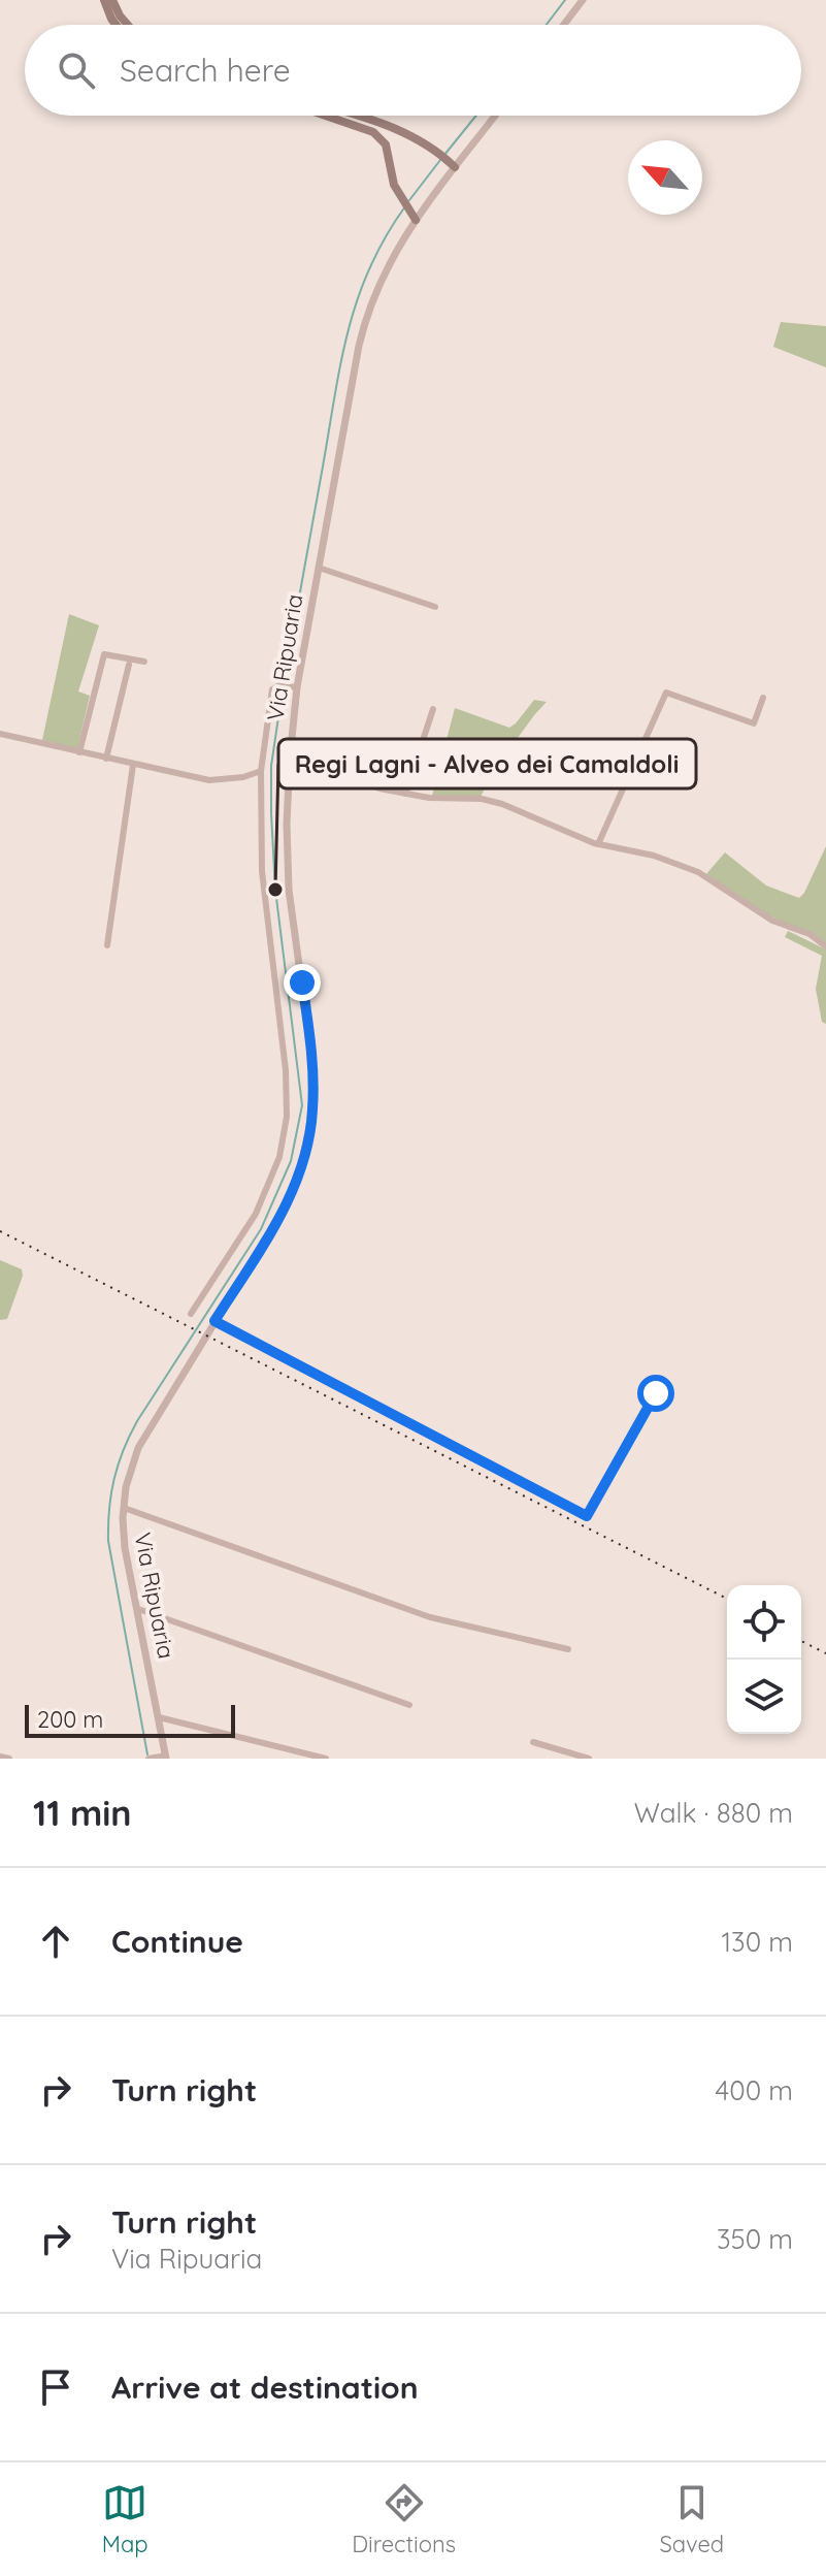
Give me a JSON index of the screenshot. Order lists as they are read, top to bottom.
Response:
{
  "streets": {
    "street": ["Via Ripuaria"]
  },
  "places": ["Regi Lagni - Alveo dei Camaldoli"],
  "scale_bar": "200 m",
  "north": "top left",
  "page": {
    "search": "Search here",
    "scale": "200 m",
    "heading": ["11 min", "Walk · 880 m"],
    "list": [
      ["Continue", "130 m"],
      ["Turn right", "400 m"],
      ["Turn right", "Via Ripuaria", "350 m"],
      "Arrive at destination"
    ],
    "nav": ["Map", "Directions", "Saved"]
  }
}
